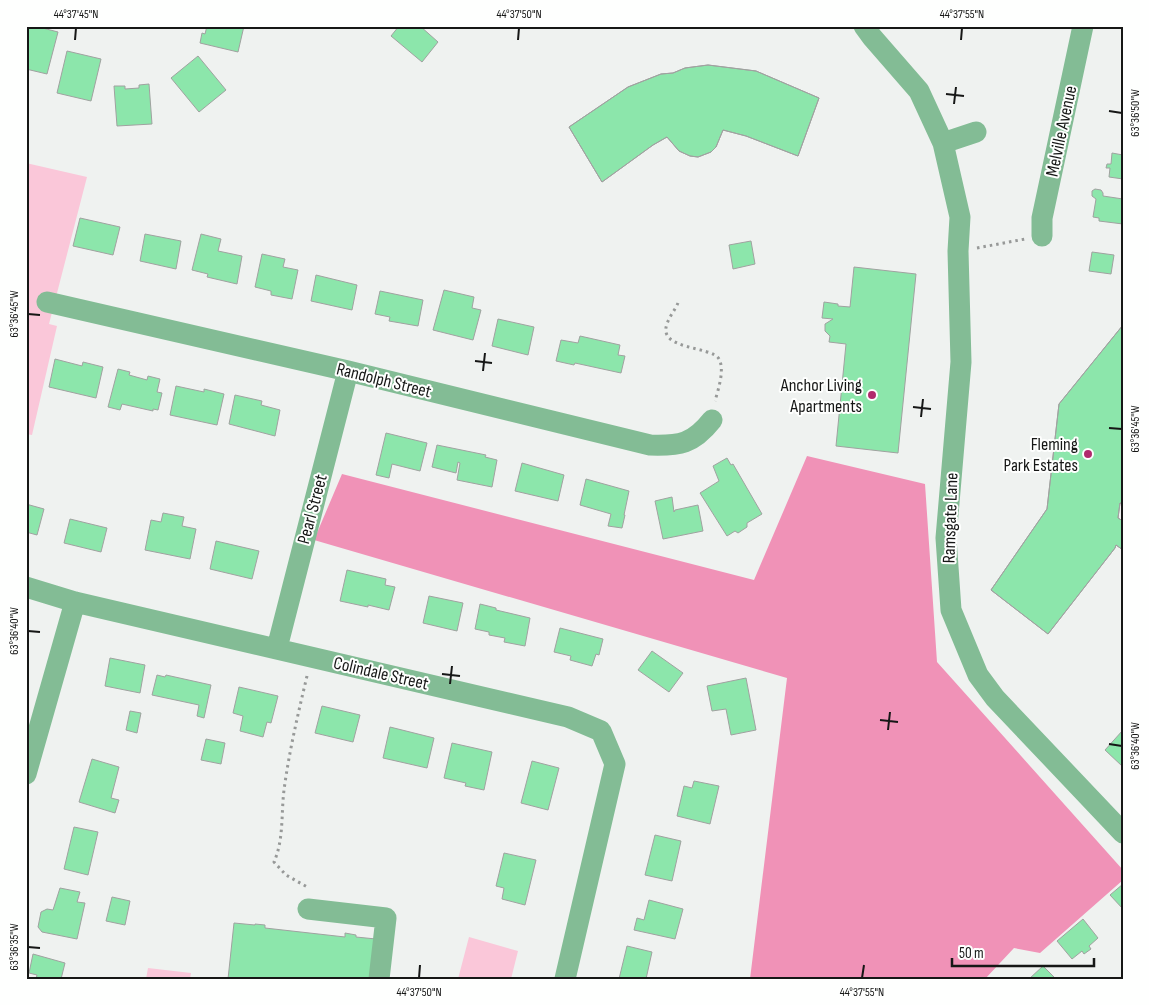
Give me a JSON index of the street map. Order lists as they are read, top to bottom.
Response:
{
  "streets": {
    "street": [
      "Melville Avenue",
      "Randolph Street",
      "Pearl Street",
      "Ramsgate Lane",
      "Colindale Street"
    ]
  },
  "crossings": [
    ["Randolph Street", "Pearl Street"],
    ["Pearl Street", "Colindale Street"]
  ],
  "places": ["Anchor Living Apartments", "Fleming Park Estates"],
  "scale_bar": "50 m",
  "coordinates": [
    "44°37'45\"N",
    "44°37'50\"N",
    "44°37'55\"N",
    "63°36'50\"W",
    "63°36'45\"W",
    "63°36'40\"W",
    "63°36'35\"W"
  ]
}
